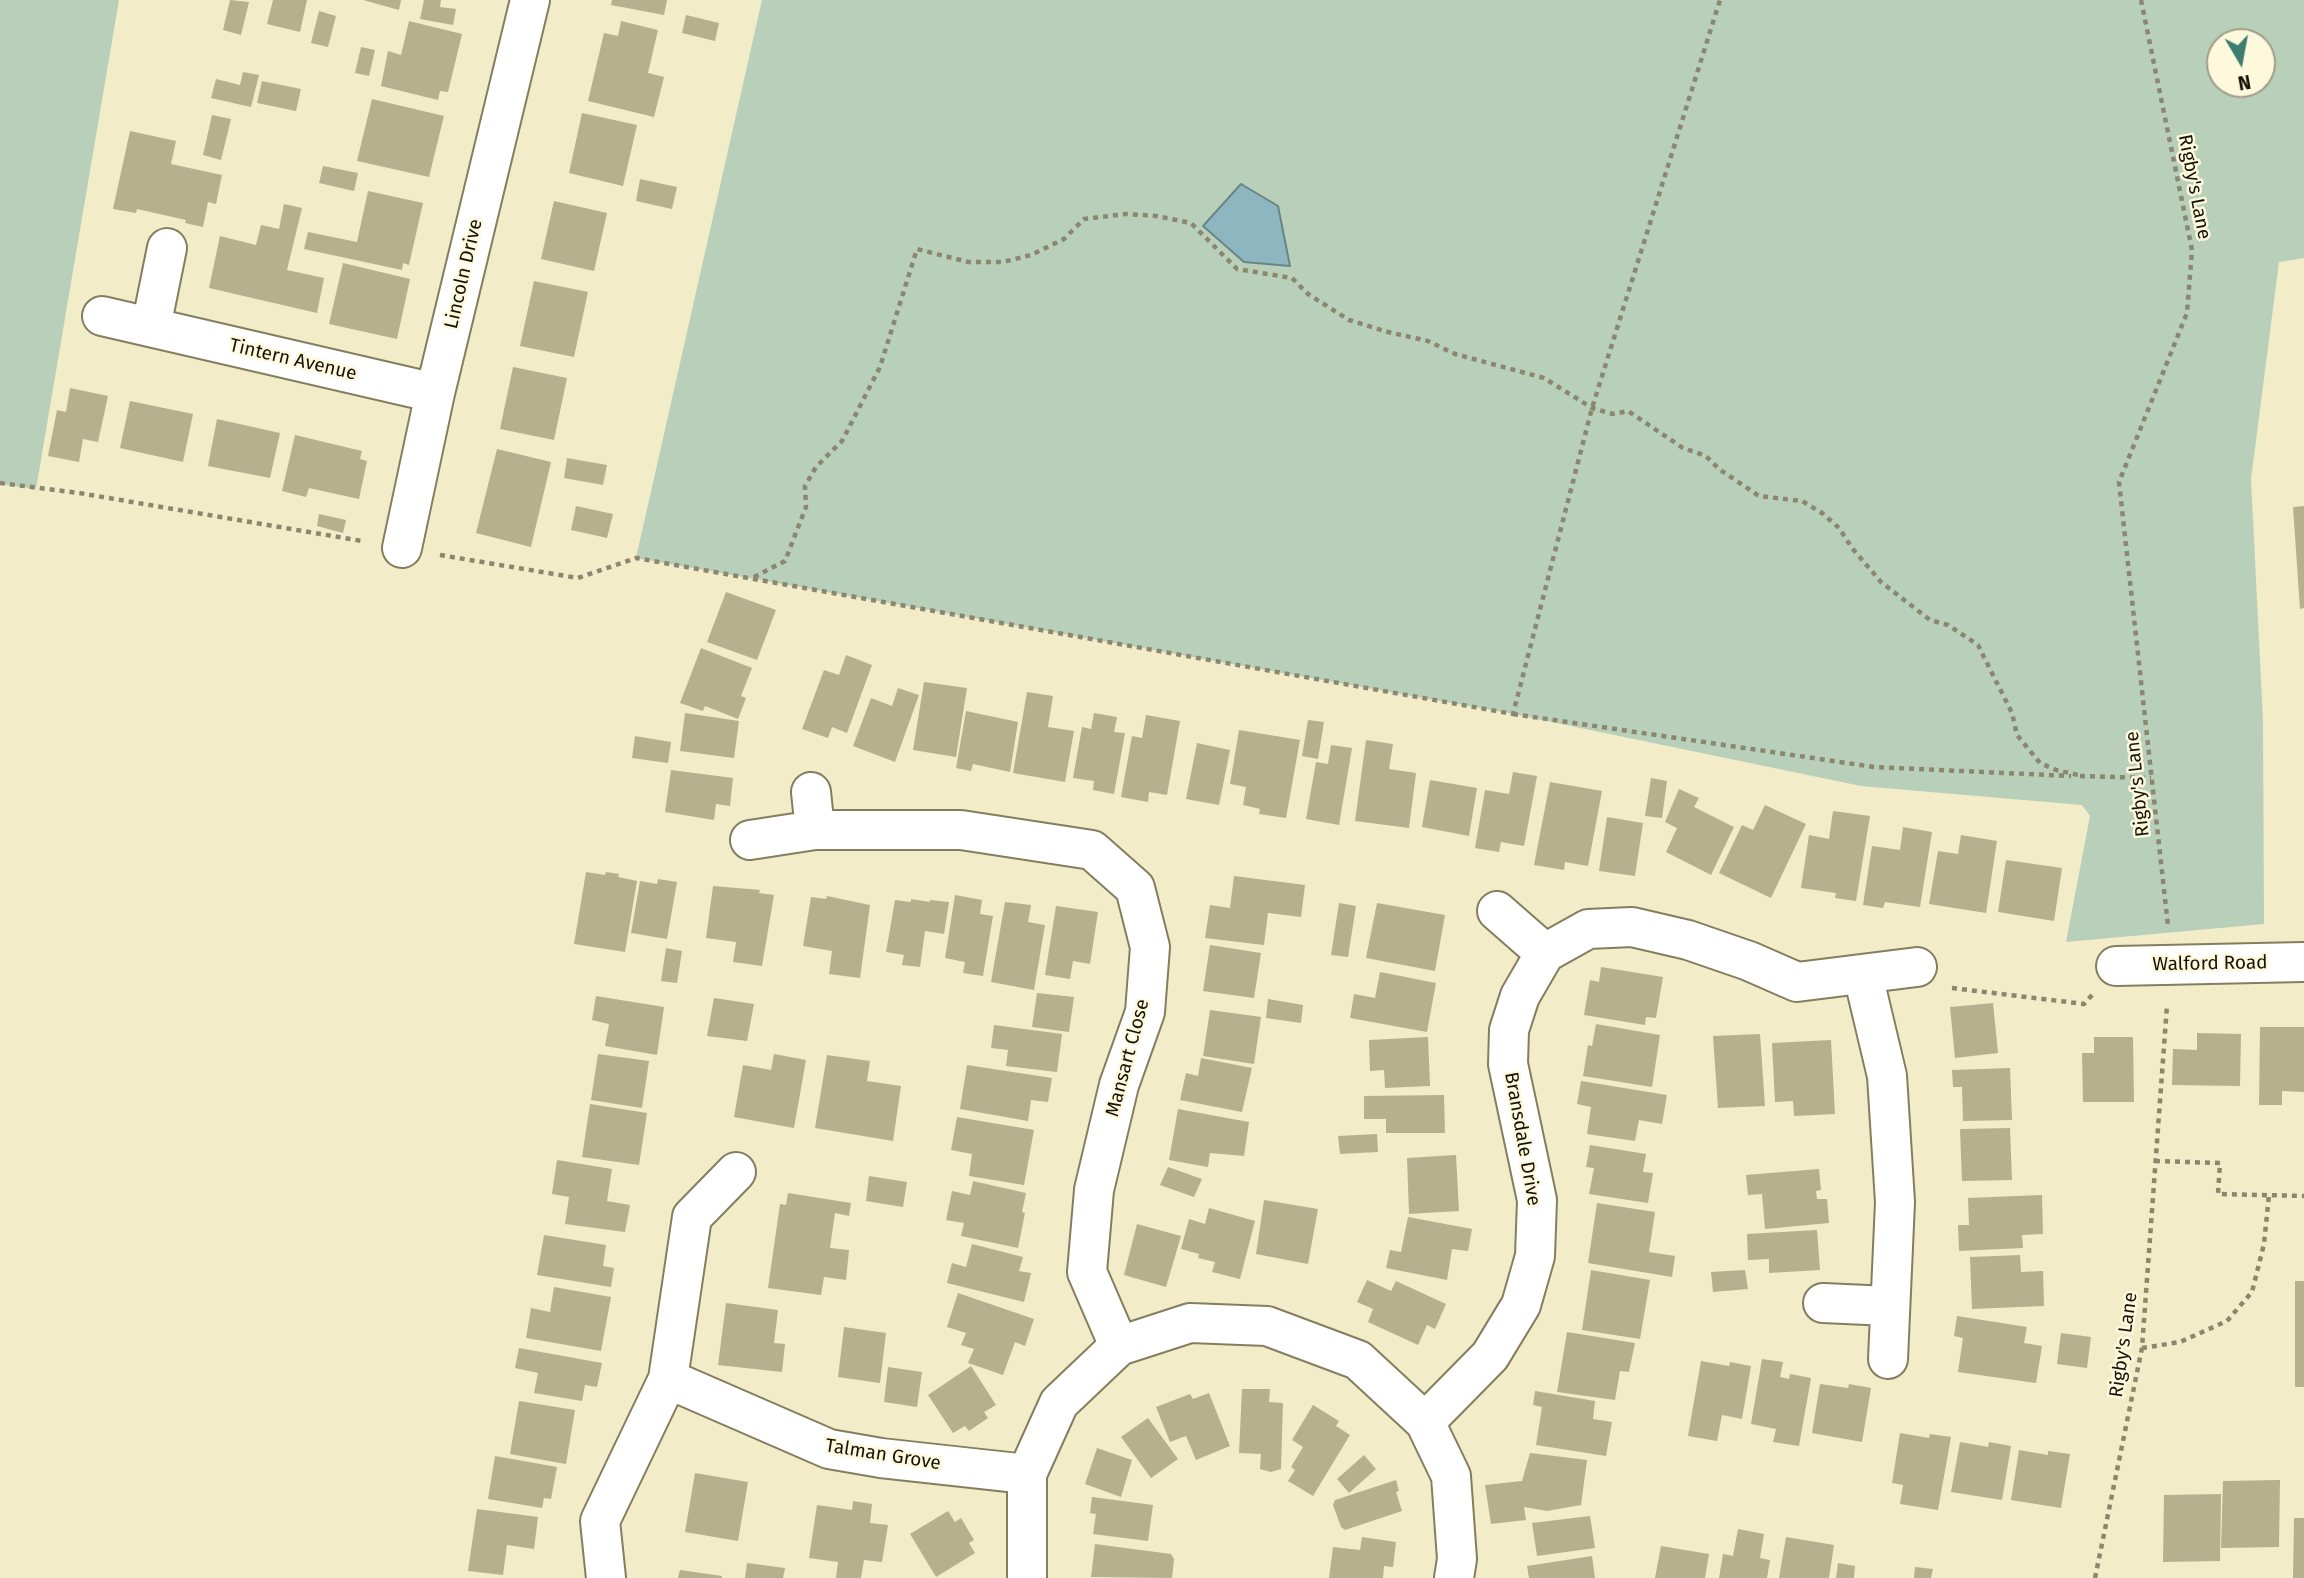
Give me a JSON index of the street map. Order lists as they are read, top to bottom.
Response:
{
  "streets": {
    "street": [
      "Lincoln Drive",
      "Tintern Avenue",
      "Walford Road",
      "Mansart Close",
      "Bransdale Drive",
      "Talman Grove"
    ],
    "path": ["Rigby's Lane"]
  },
  "crossings": [
    ["Rigby's Lane", "Walford Road"],
    ["Lincoln Drive", "Tintern Avenue"]
  ],
  "north": "bottom"
}
